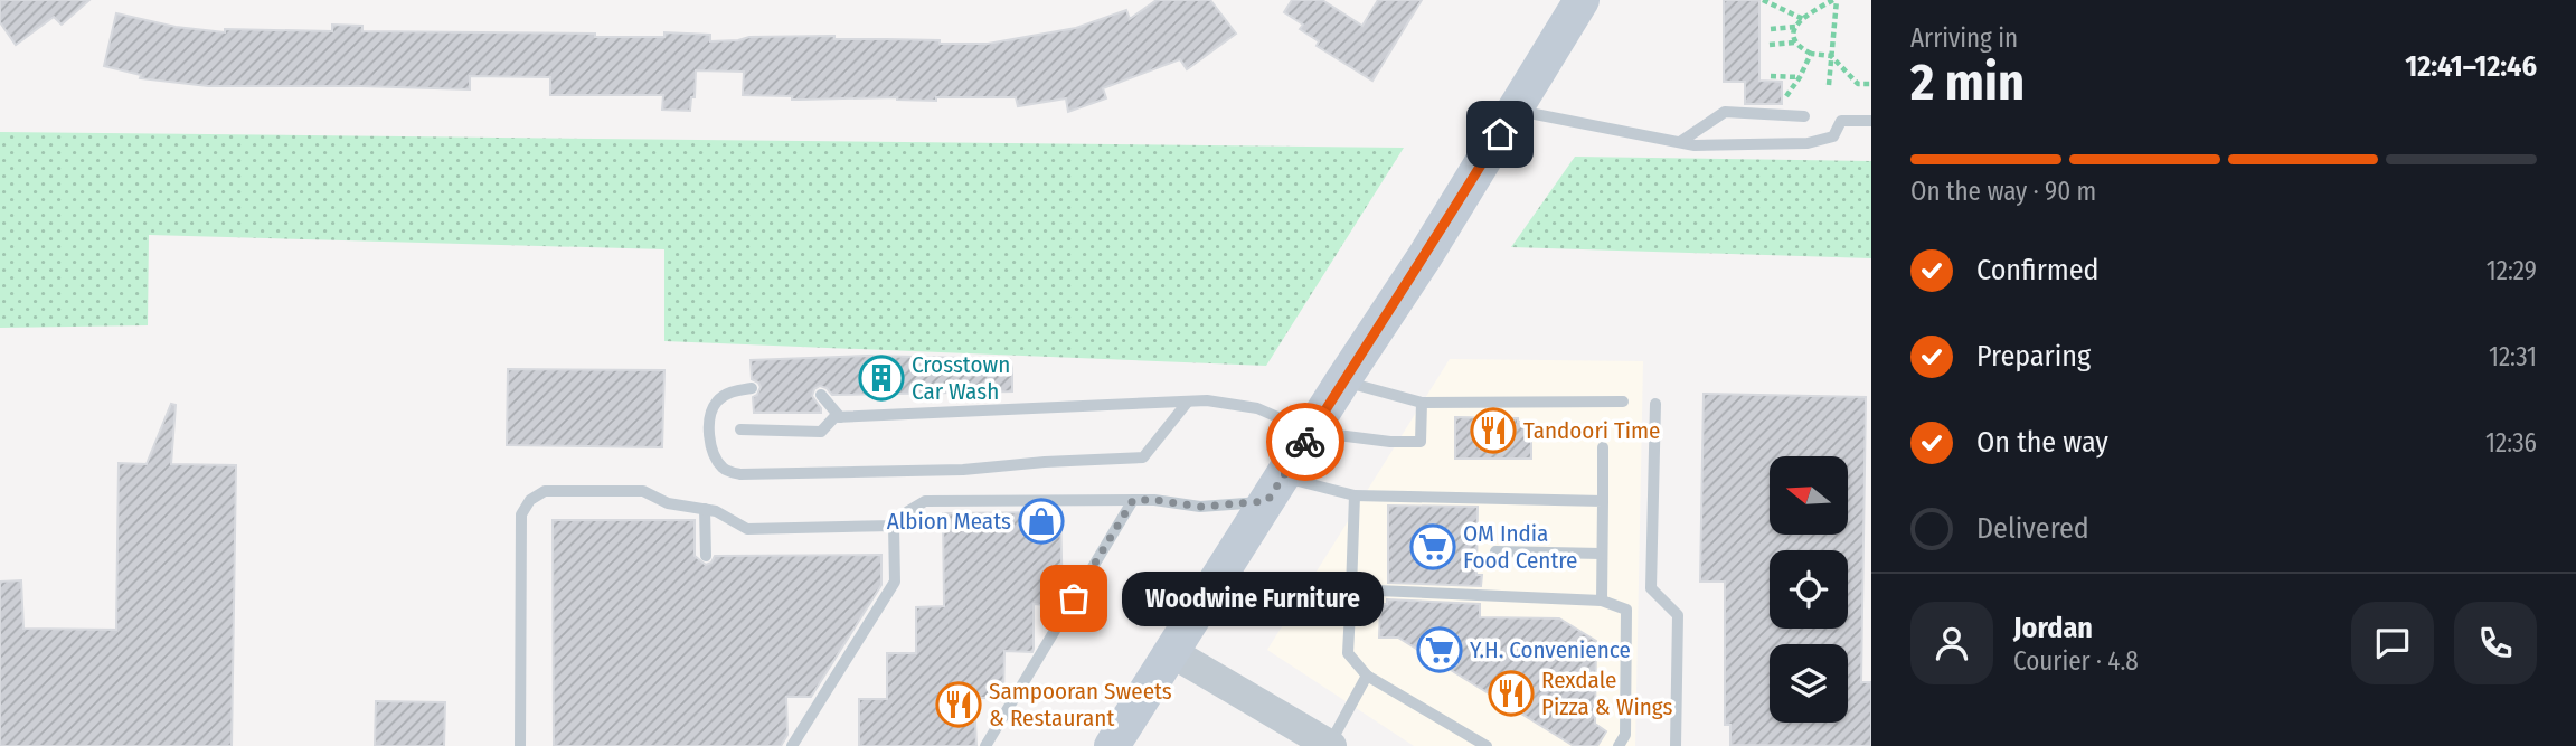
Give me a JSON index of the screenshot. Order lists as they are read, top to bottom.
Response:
{
  "places": {
    "building": ["Crosstown Car Wash"],
    "restaurant": ["Tandoori Time", "Rexdale Pizza & Wings", "Sampooran Sweets & Restaurant"],
    "shop": ["Albion Meats"],
    "supermarket": ["OM India Food Centre", "Y.H. Convenience"],
    "other": ["Woodwine Furniture"]
  },
  "north": "left",
  "page": {
    "heading": ["2 min", "Arriving in", "12:41–12:46"],
    "panel": ["Jordan", "Courier · 4.8"],
    "bar": "On the way · 90 m",
    "list": [
      ["Confirmed", "12:29"],
      ["Preparing", "12:31"],
      ["On the way", "12:36"],
      "Delivered"
    ],
    "bubble": "Woodwine Furniture"
  }
}
